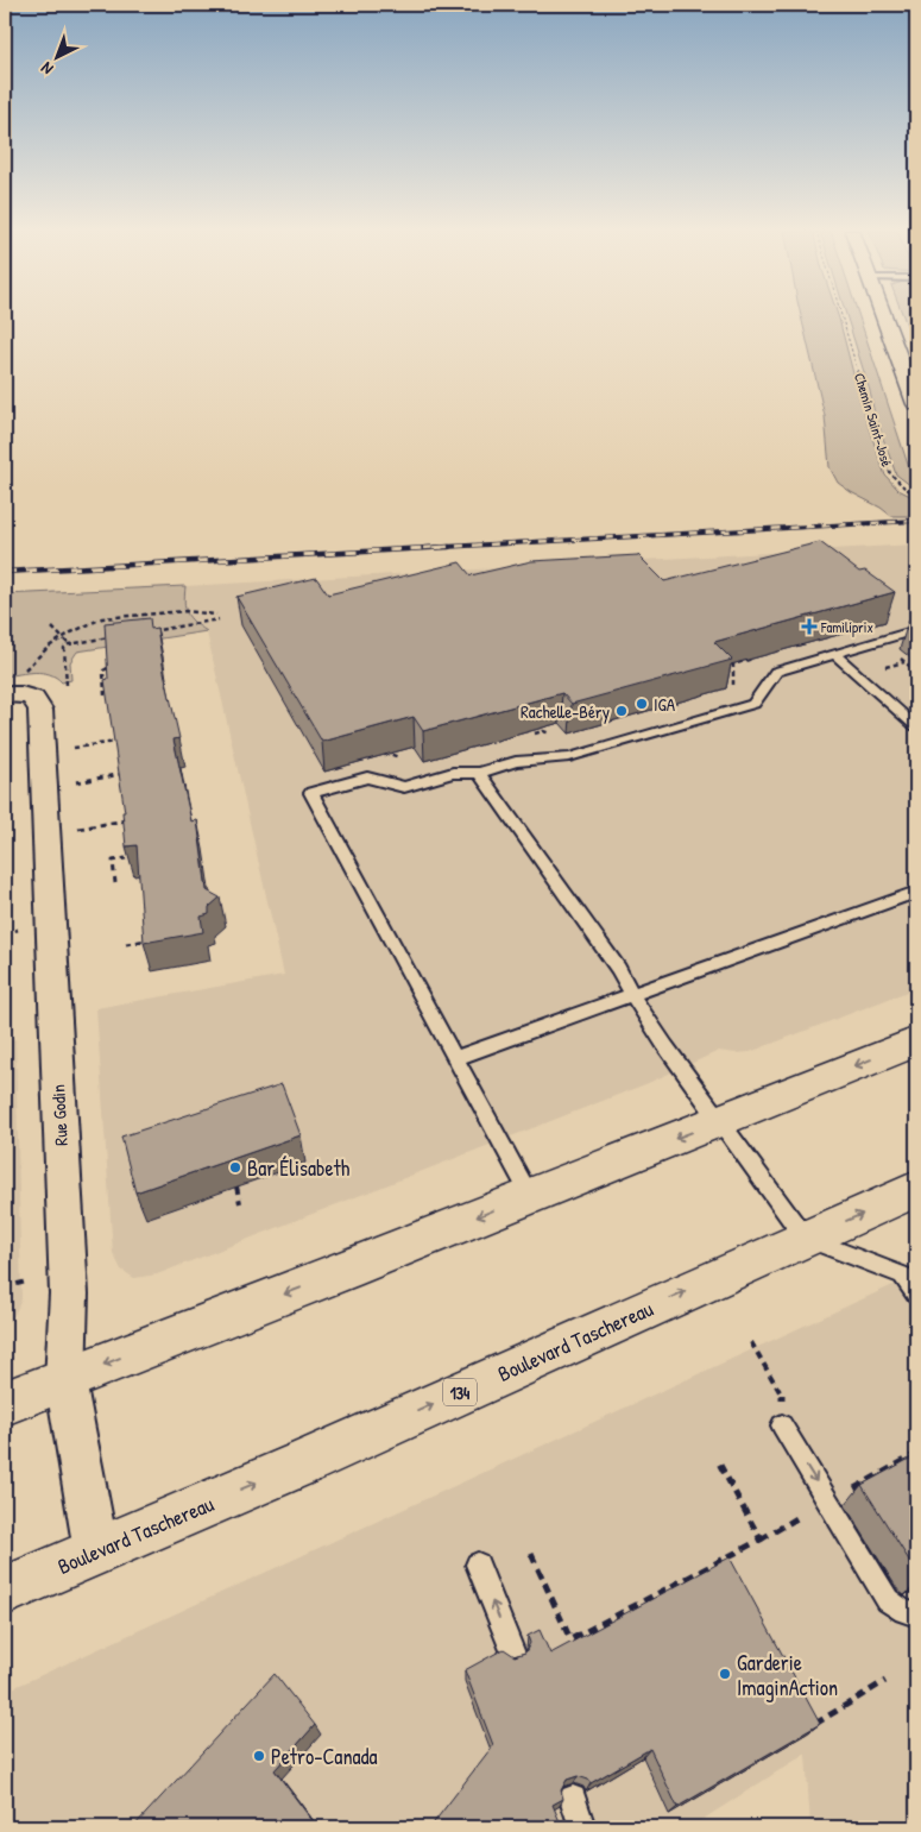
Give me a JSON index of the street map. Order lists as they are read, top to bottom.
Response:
{
  "streets": {
    "main road": ["Boulevard Taschereau", "134"],
    "street": ["Rue Godin"],
    "path": ["Chemin Saint-José"]
  },
  "crossings": [
    ["Rue Godin", "Boulevard Taschereau"]
  ],
  "places": {
    "health": ["Familiprix"],
    "other": [
      "IGA",
      "Rachelle-Béry",
      "Bar Élisabeth",
      "Garderie ImaginAction",
      "Petro-Canada"
    ]
  },
  "north": "bottom left"
}
